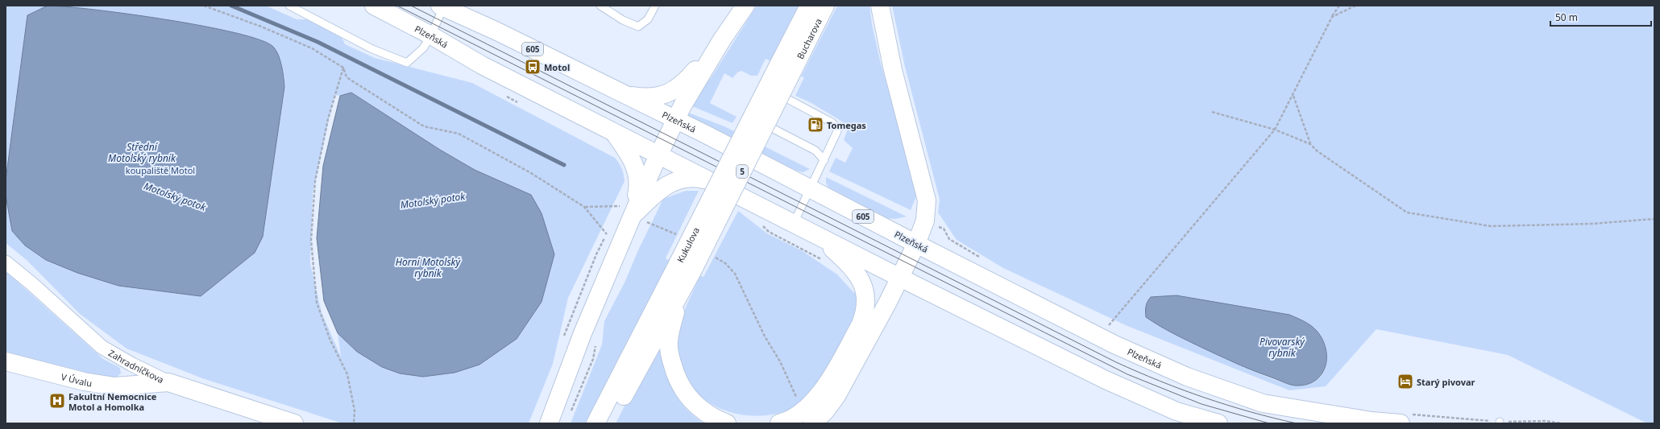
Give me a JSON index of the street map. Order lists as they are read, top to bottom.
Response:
{
  "streets": {
    "main road": [
      "Plzeňská",
      "Bucharova",
      "605",
      "5",
      "Kukulova",
      "Zahradníčkova",
      "V Úvalu"
    ]
  },
  "crossings": [
    ["Bucharova", "Kukulova"],
    ["Zahradníčkova", "V Úvalu"]
  ],
  "water": [
    "Střední Motolský rybník",
    "Motolský potok",
    "Horní Motolský rybník",
    "Pivovarský rybník"
  ],
  "parks": ["koupaliště Motol"],
  "places": {
    "bus stop": ["Motol"],
    "fuel station": ["Tomegas"],
    "hotel": ["Starý pivovar"],
    "hospital": ["Fakultní Nemocnice Motol a Homolka"]
  },
  "scale_bar": "50 m"
}
